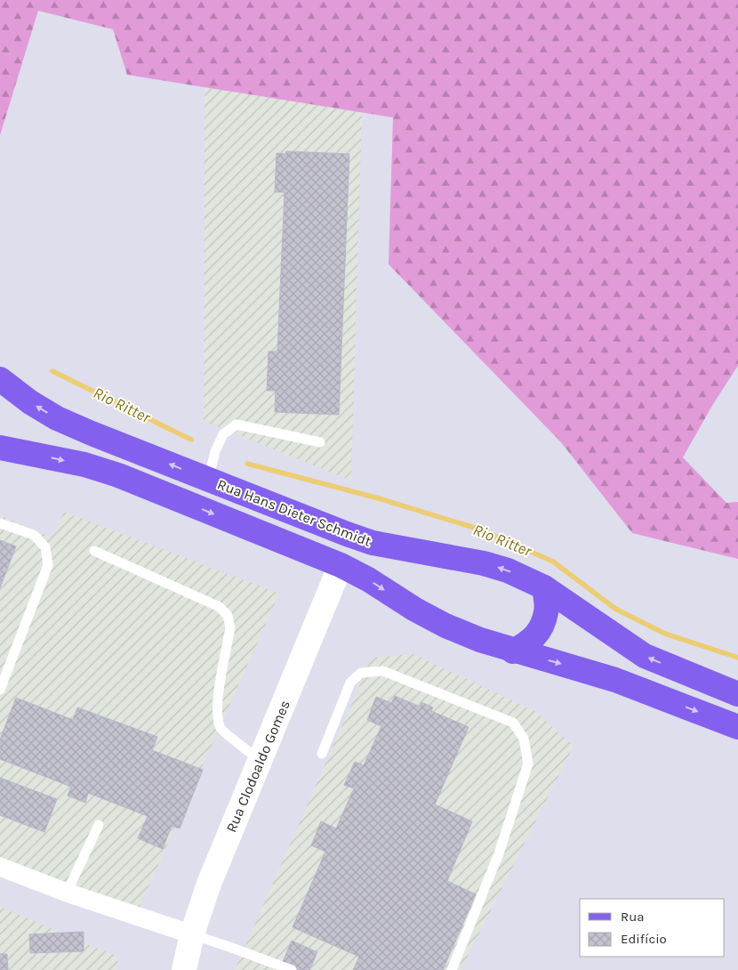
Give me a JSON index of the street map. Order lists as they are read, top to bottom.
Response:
{
  "streets": {
    "main road": ["Rua Hans Dieter Schmidt", "Rua Clodoaldo Gomes"]
  },
  "crossings": [
    ["Rua Hans Dieter Schmidt", "Rua Clodoaldo Gomes"]
  ],
  "water": ["Rio Ritter"],
  "legend": ["Rua", "Edifício"]
}
